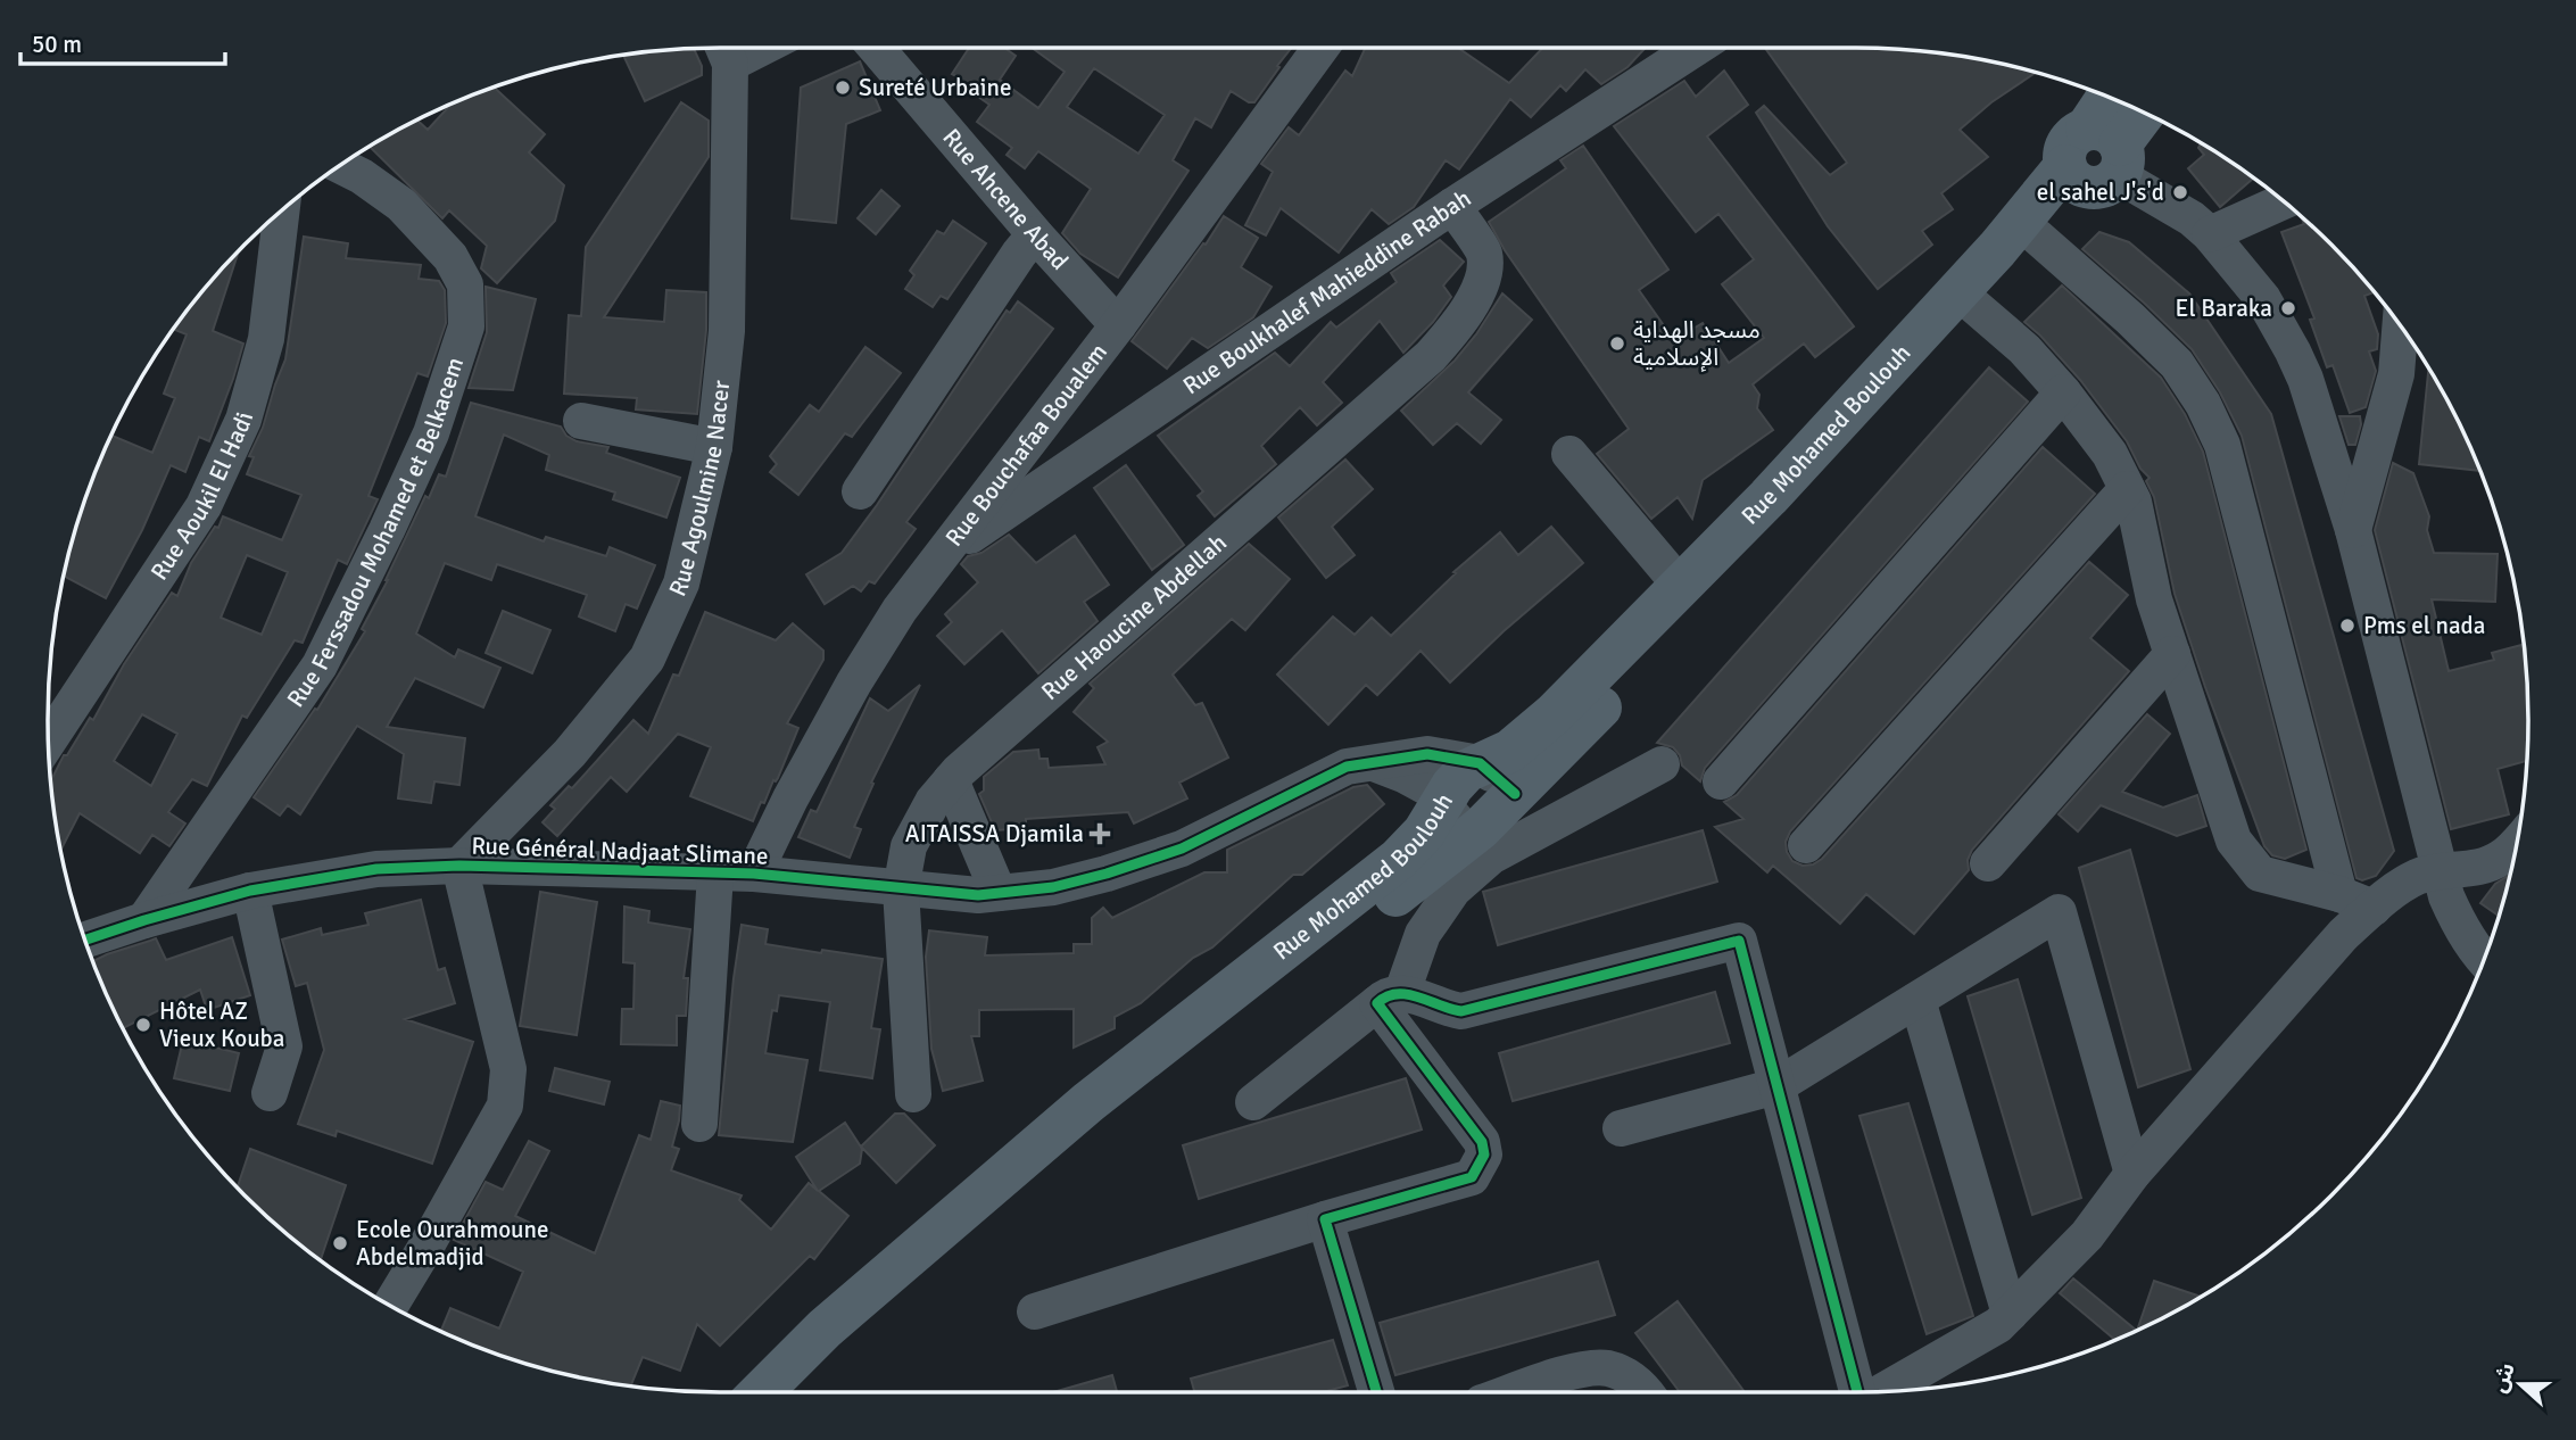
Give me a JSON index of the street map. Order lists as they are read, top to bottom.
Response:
{
  "streets": {
    "main road": ["Rue Mohamed Boulouh"],
    "street": [
      "Rue Ahcene Abad",
      "Rue Boukhalef Mahieddine Rabah",
      "Rue Bouchafaa Boualem",
      "Rue Agoulmine Nacer",
      "Rue Aoukil El Hadi",
      "Rue Ferssadou Mohamed et Belkacem",
      "Rue Haoucine Abdellah",
      "Rue Général Nadjaat Slimane"
    ]
  },
  "crossings": [
    ["Rue Ahcene Abad", "Rue Bouchafaa Boualem"],
    ["Rue Boukhalef Mahieddine Rabah", "Rue Bouchafaa Boualem"],
    ["Rue Boukhalef Mahieddine Rabah", "Rue Haoucine Abdellah"],
    ["Rue Mohamed Boulouh", "Rue Général Nadjaat Slimane"],
    ["Rue Bouchafaa Boualem", "Rue Général Nadjaat Slimane"],
    ["Rue Agoulmine Nacer", "Rue Général Nadjaat Slimane"],
    ["Rue Ferssadou Mohamed et Belkacem", "Rue Général Nadjaat Slimane"],
    ["Rue Haoucine Abdellah", "Rue Général Nadjaat Slimane"]
  ],
  "places": {
    "other": [
      "Sureté Urbaine",
      "el sahel J's'd",
      "El Baraka",
      "مسجد الهداية الإسلامية",
      "Pms el nada",
      "Hôtel AZ Vieux Kouba",
      "Ecole Ourahmoune Abdelmadjid"
    ],
    "health": ["AITAISSA Djamila"]
  },
  "scale_bar": "50 m",
  "north": "left"
}
